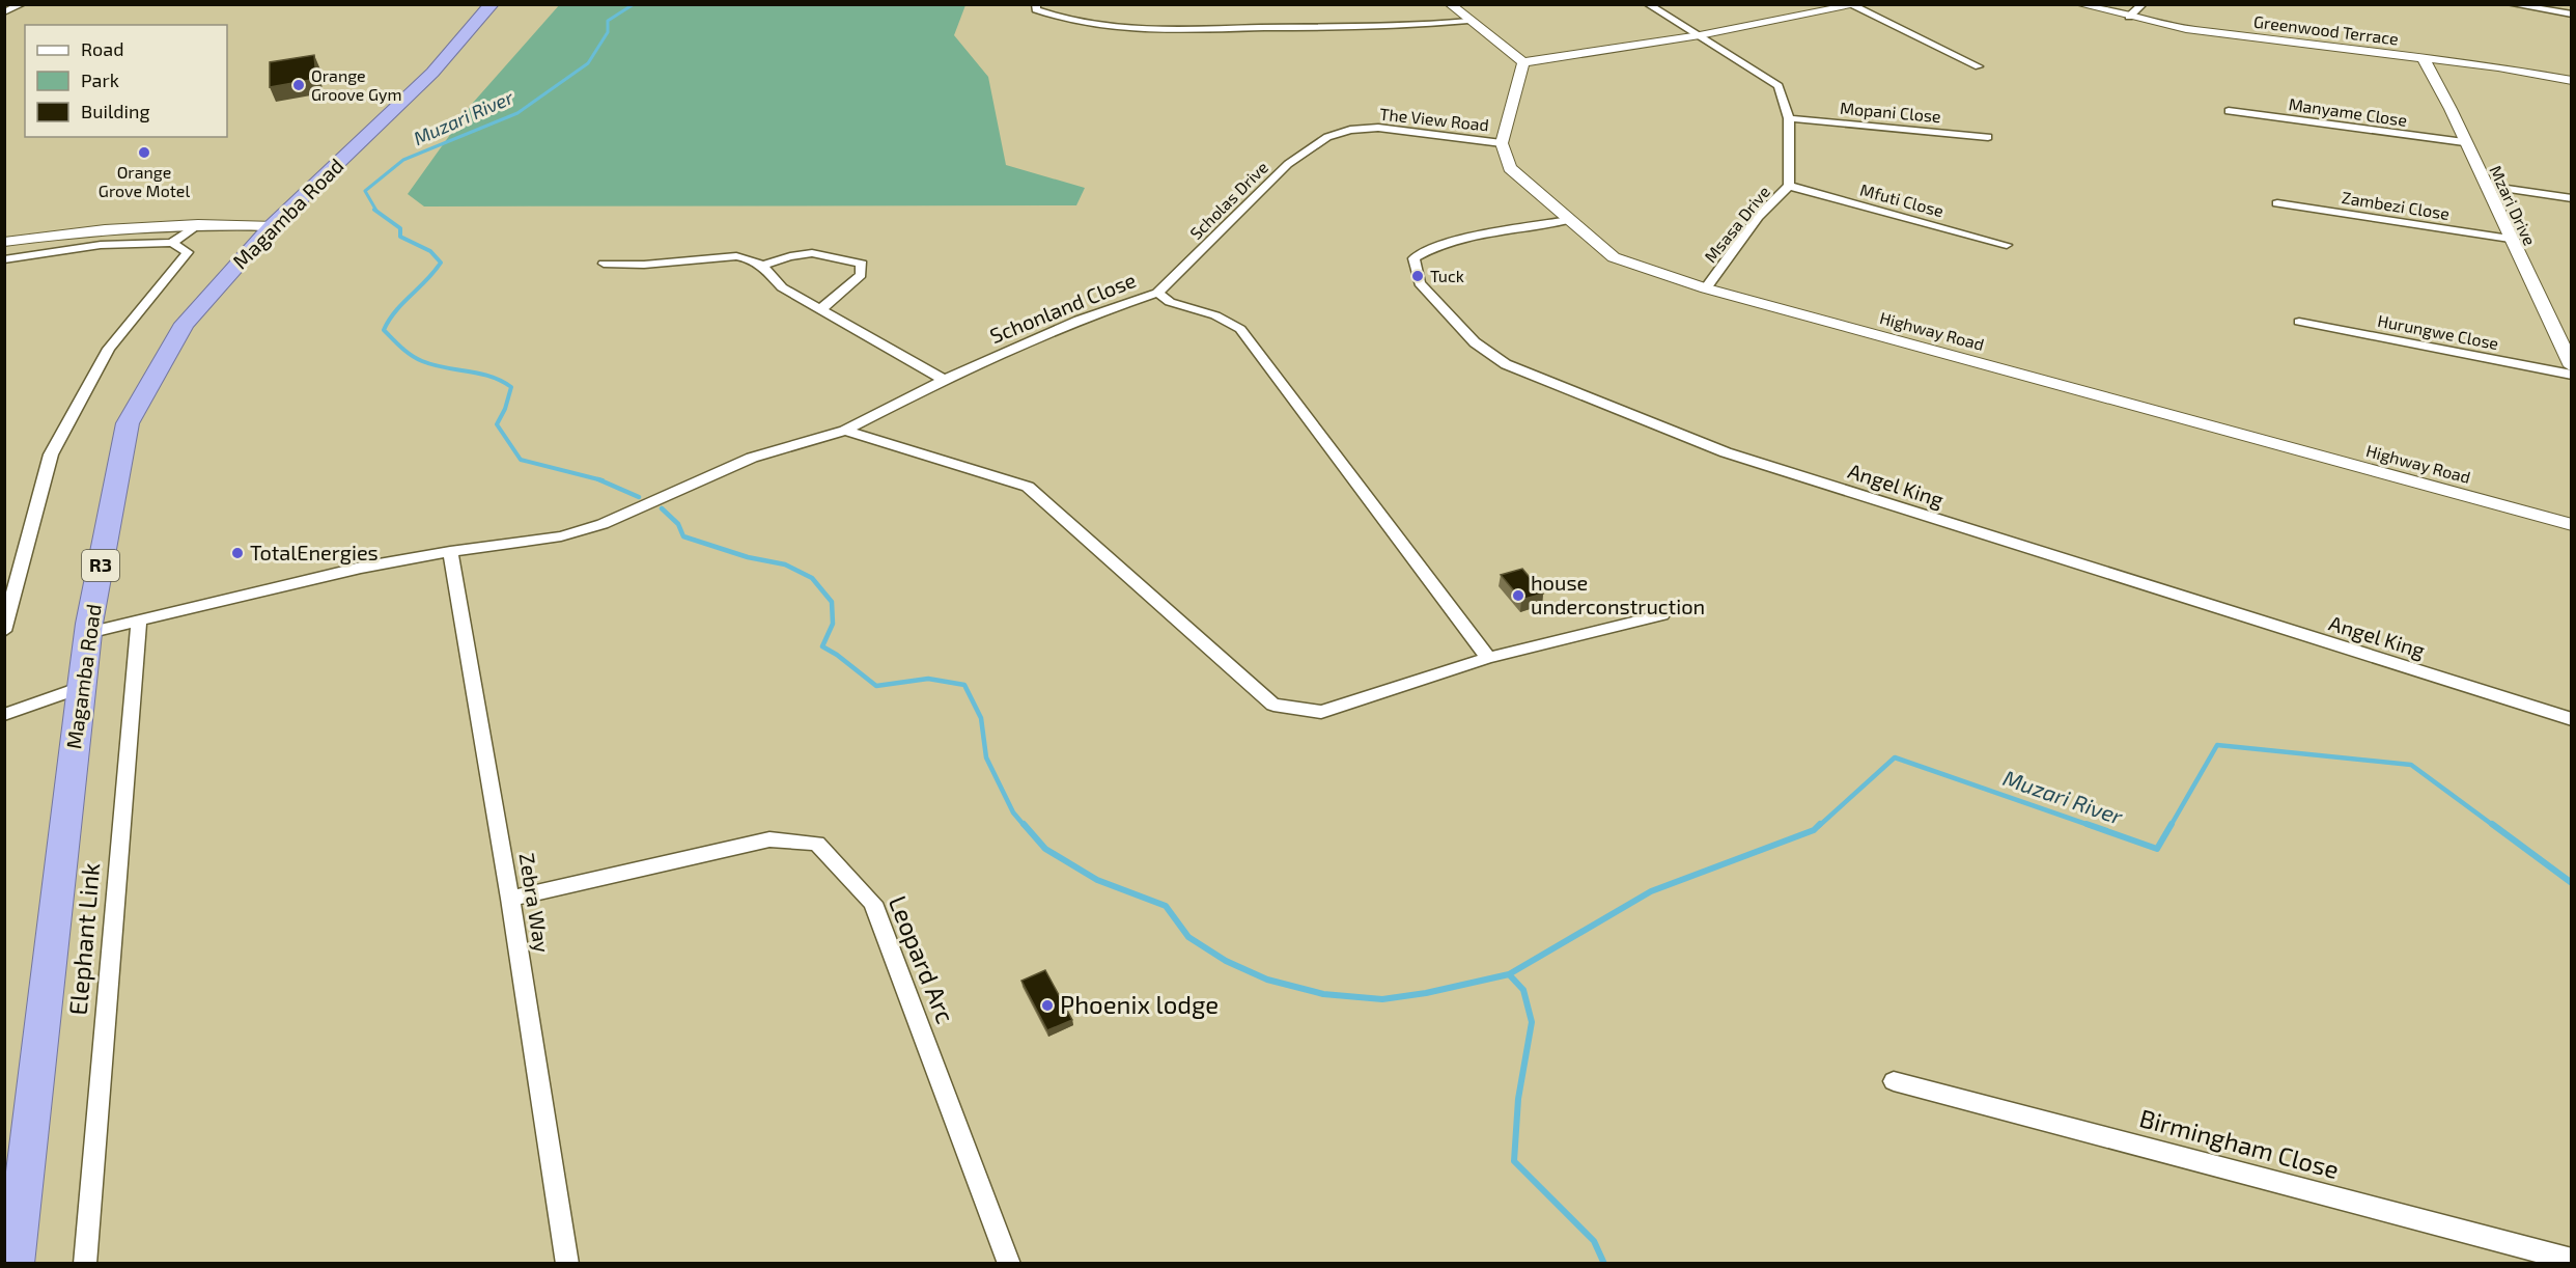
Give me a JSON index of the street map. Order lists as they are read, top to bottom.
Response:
{
  "streets": {
    "highway": ["Magamba Road", "R3"],
    "street": [
      "Greenwood Terrace",
      "Mopani Close",
      "Manyame Close",
      "The View Road",
      "Scholas Drive",
      "Mfuti Close",
      "Zambezi Close",
      "Mzari Drive",
      "Msasa Drive",
      "Schonland Close",
      "Highway Road",
      "Hurungwe Close",
      "Angel King",
      "Zebra Way",
      "Elephant Link",
      "Leopard Arc",
      "Birmingham Close"
    ]
  },
  "crossings": [
    ["Greenwood Terrace", "Mzari Drive"],
    ["Mopani Close", "Msasa Drive"],
    ["Manyame Close", "Mzari Drive"],
    ["The View Road", "Scholas Drive"],
    ["The View Road", "Highway Road"],
    ["Scholas Drive", "Schonland Close"],
    ["Mfuti Close", "Msasa Drive"],
    ["Zambezi Close", "Mzari Drive"],
    ["Magamba Road", "Schonland Close"],
    ["Msasa Drive", "Highway Road"],
    ["Schonland Close", "Zebra Way"],
    ["Schonland Close", "Elephant Link"],
    ["Highway Road", "Angel King"],
    ["Zebra Way", "Leopard Arc"]
  ],
  "water": ["Muzari River"],
  "places": [
    "Orange Groove Gym",
    "Orange Grove Motel",
    "Tuck",
    "TotalEnergies",
    "house underconstruction",
    "Phoenix lodge"
  ],
  "legend": ["Road", "Park", "Building"]
}
